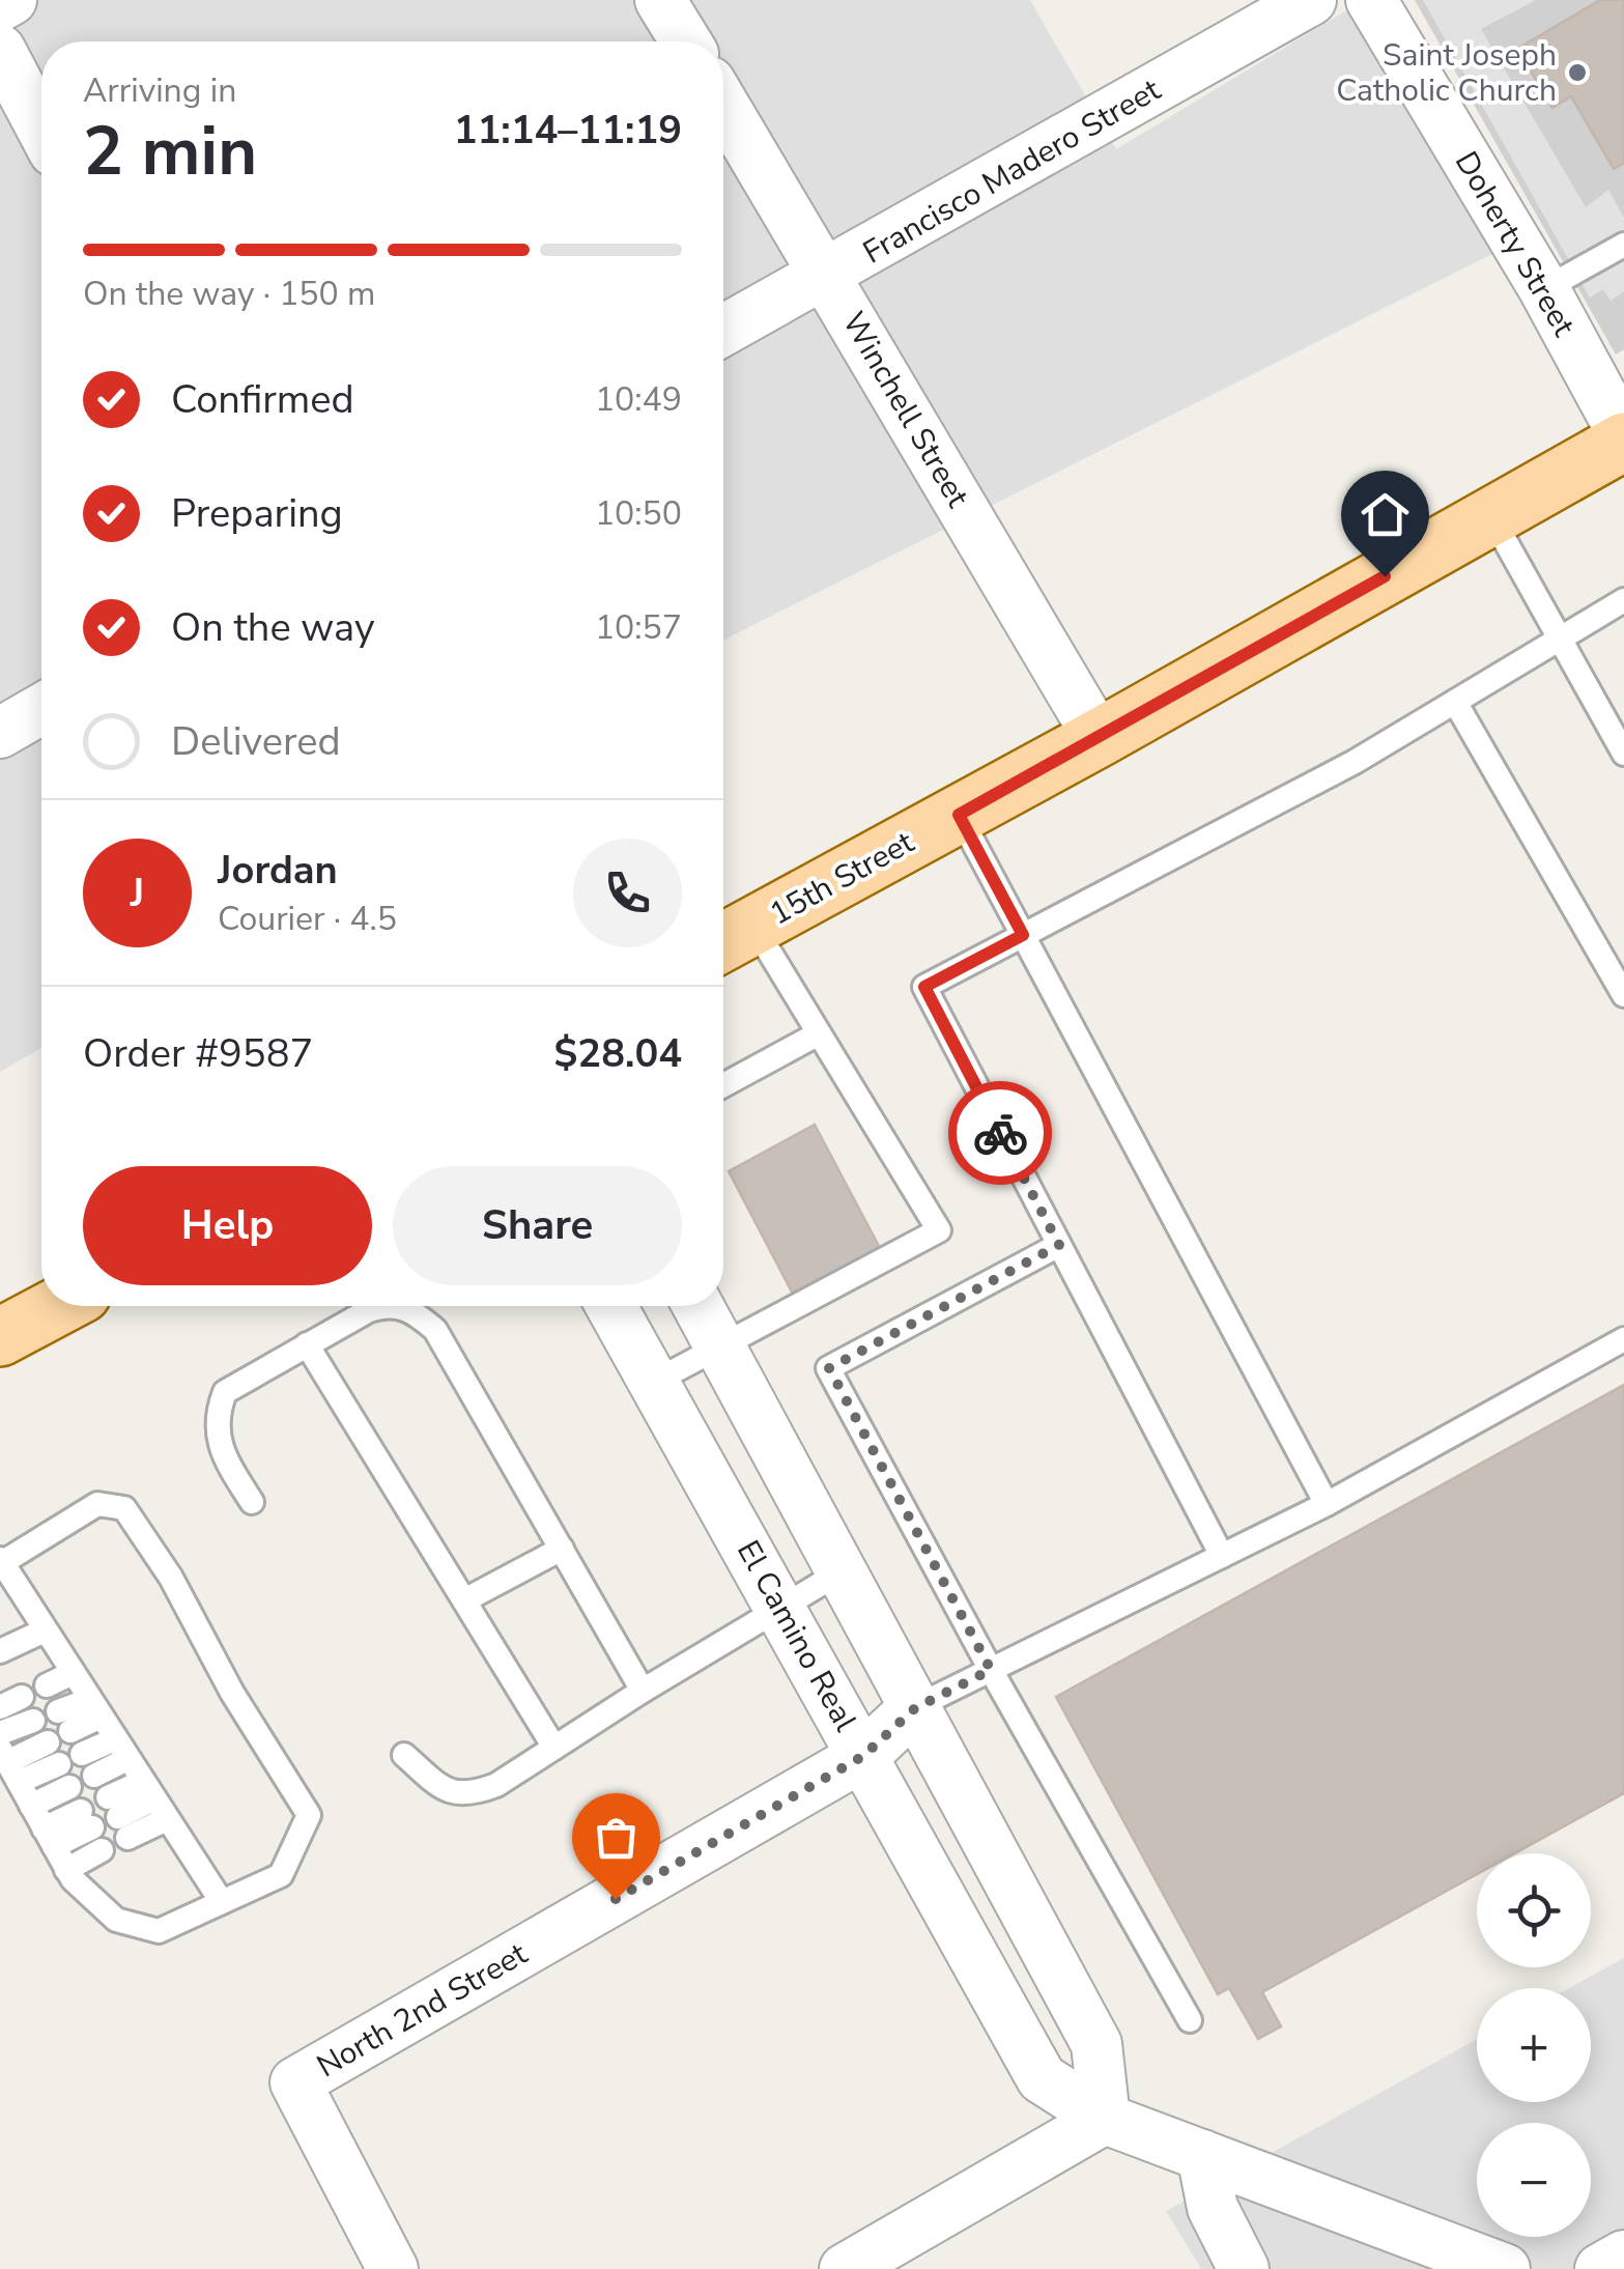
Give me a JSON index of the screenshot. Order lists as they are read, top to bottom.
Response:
{
  "streets": {
    "main road": ["15th Street"],
    "street": [
      "Francisco Madero Street",
      "Doherty Street",
      "Winchell Street",
      "El Camino Real",
      "North 2nd Street"
    ]
  },
  "crossings": [
    ["Francisco Madero Street", "Winchell Street"],
    ["Doherty Street", "15th Street"],
    ["Winchell Street", "15th Street"],
    ["El Camino Real", "North 2nd Street"]
  ],
  "places": ["Saint Joseph Catholic Church"],
  "page": {
    "heading": ["2 min", "Arriving in", "11:14–11:19"],
    "panel": [
      "Jordan",
      "Courier · 4.5",
      "Order #9587",
      "$28.04"
    ],
    "bar": "On the way · 150 m",
    "list": [
      ["Confirmed", "10:49"],
      ["Preparing", "10:50"],
      ["On the way", "10:57"],
      "Delivered"
    ],
    "round": "J",
    "buttons": ["Help", "Share"],
    "map_buttons": ["+", "−"]
  }
}
